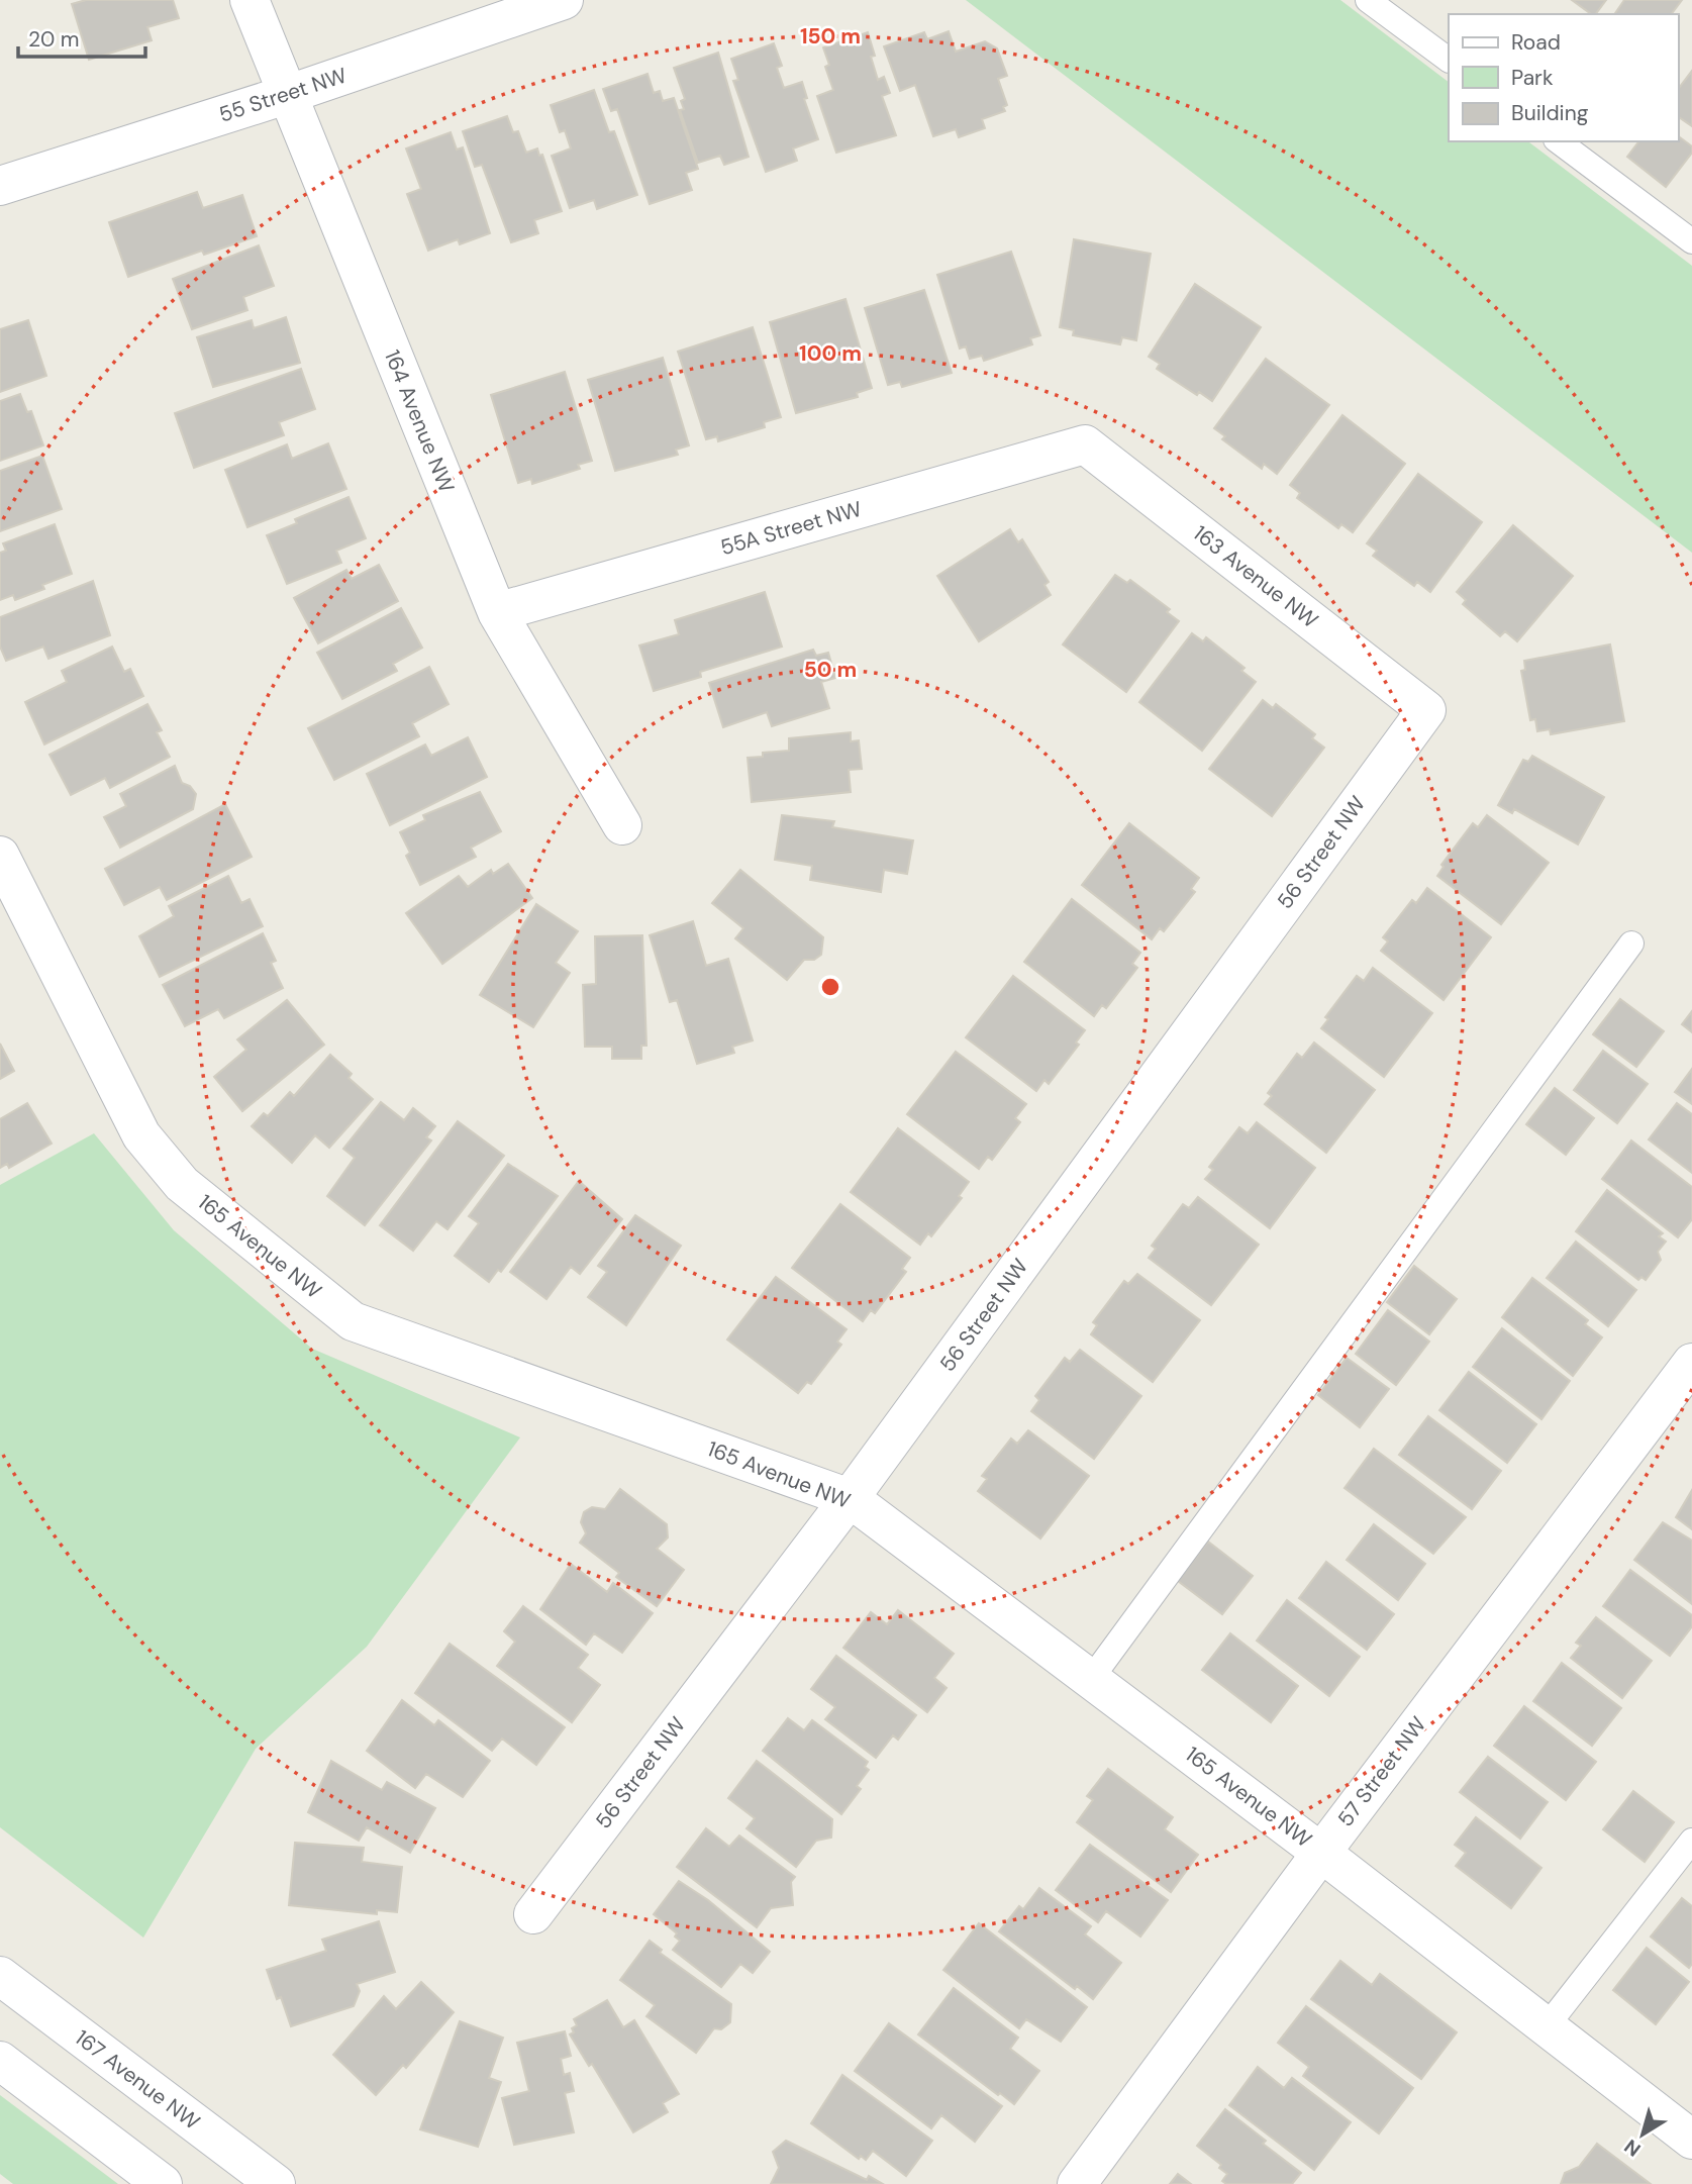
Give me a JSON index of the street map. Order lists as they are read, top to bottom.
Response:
{
  "streets": {
    "street": [
      "55 Street NW",
      "164 Avenue NW",
      "55A Street NW",
      "163 Avenue NW",
      "56 Street NW",
      "165 Avenue NW",
      "57 Street NW",
      "167 Avenue NW"
    ]
  },
  "crossings": [
    ["55 Street NW", "164 Avenue NW"],
    ["164 Avenue NW", "55A Street NW"],
    ["55A Street NW", "163 Avenue NW"],
    ["163 Avenue NW", "56 Street NW"],
    ["56 Street NW", "165 Avenue NW"],
    ["165 Avenue NW", "57 Street NW"]
  ],
  "legend": ["Road", "Park", "Building"],
  "scale_bar": "20 m",
  "north": "bottom left",
  "rings": ["150 m", "100 m", "50 m"]
}
